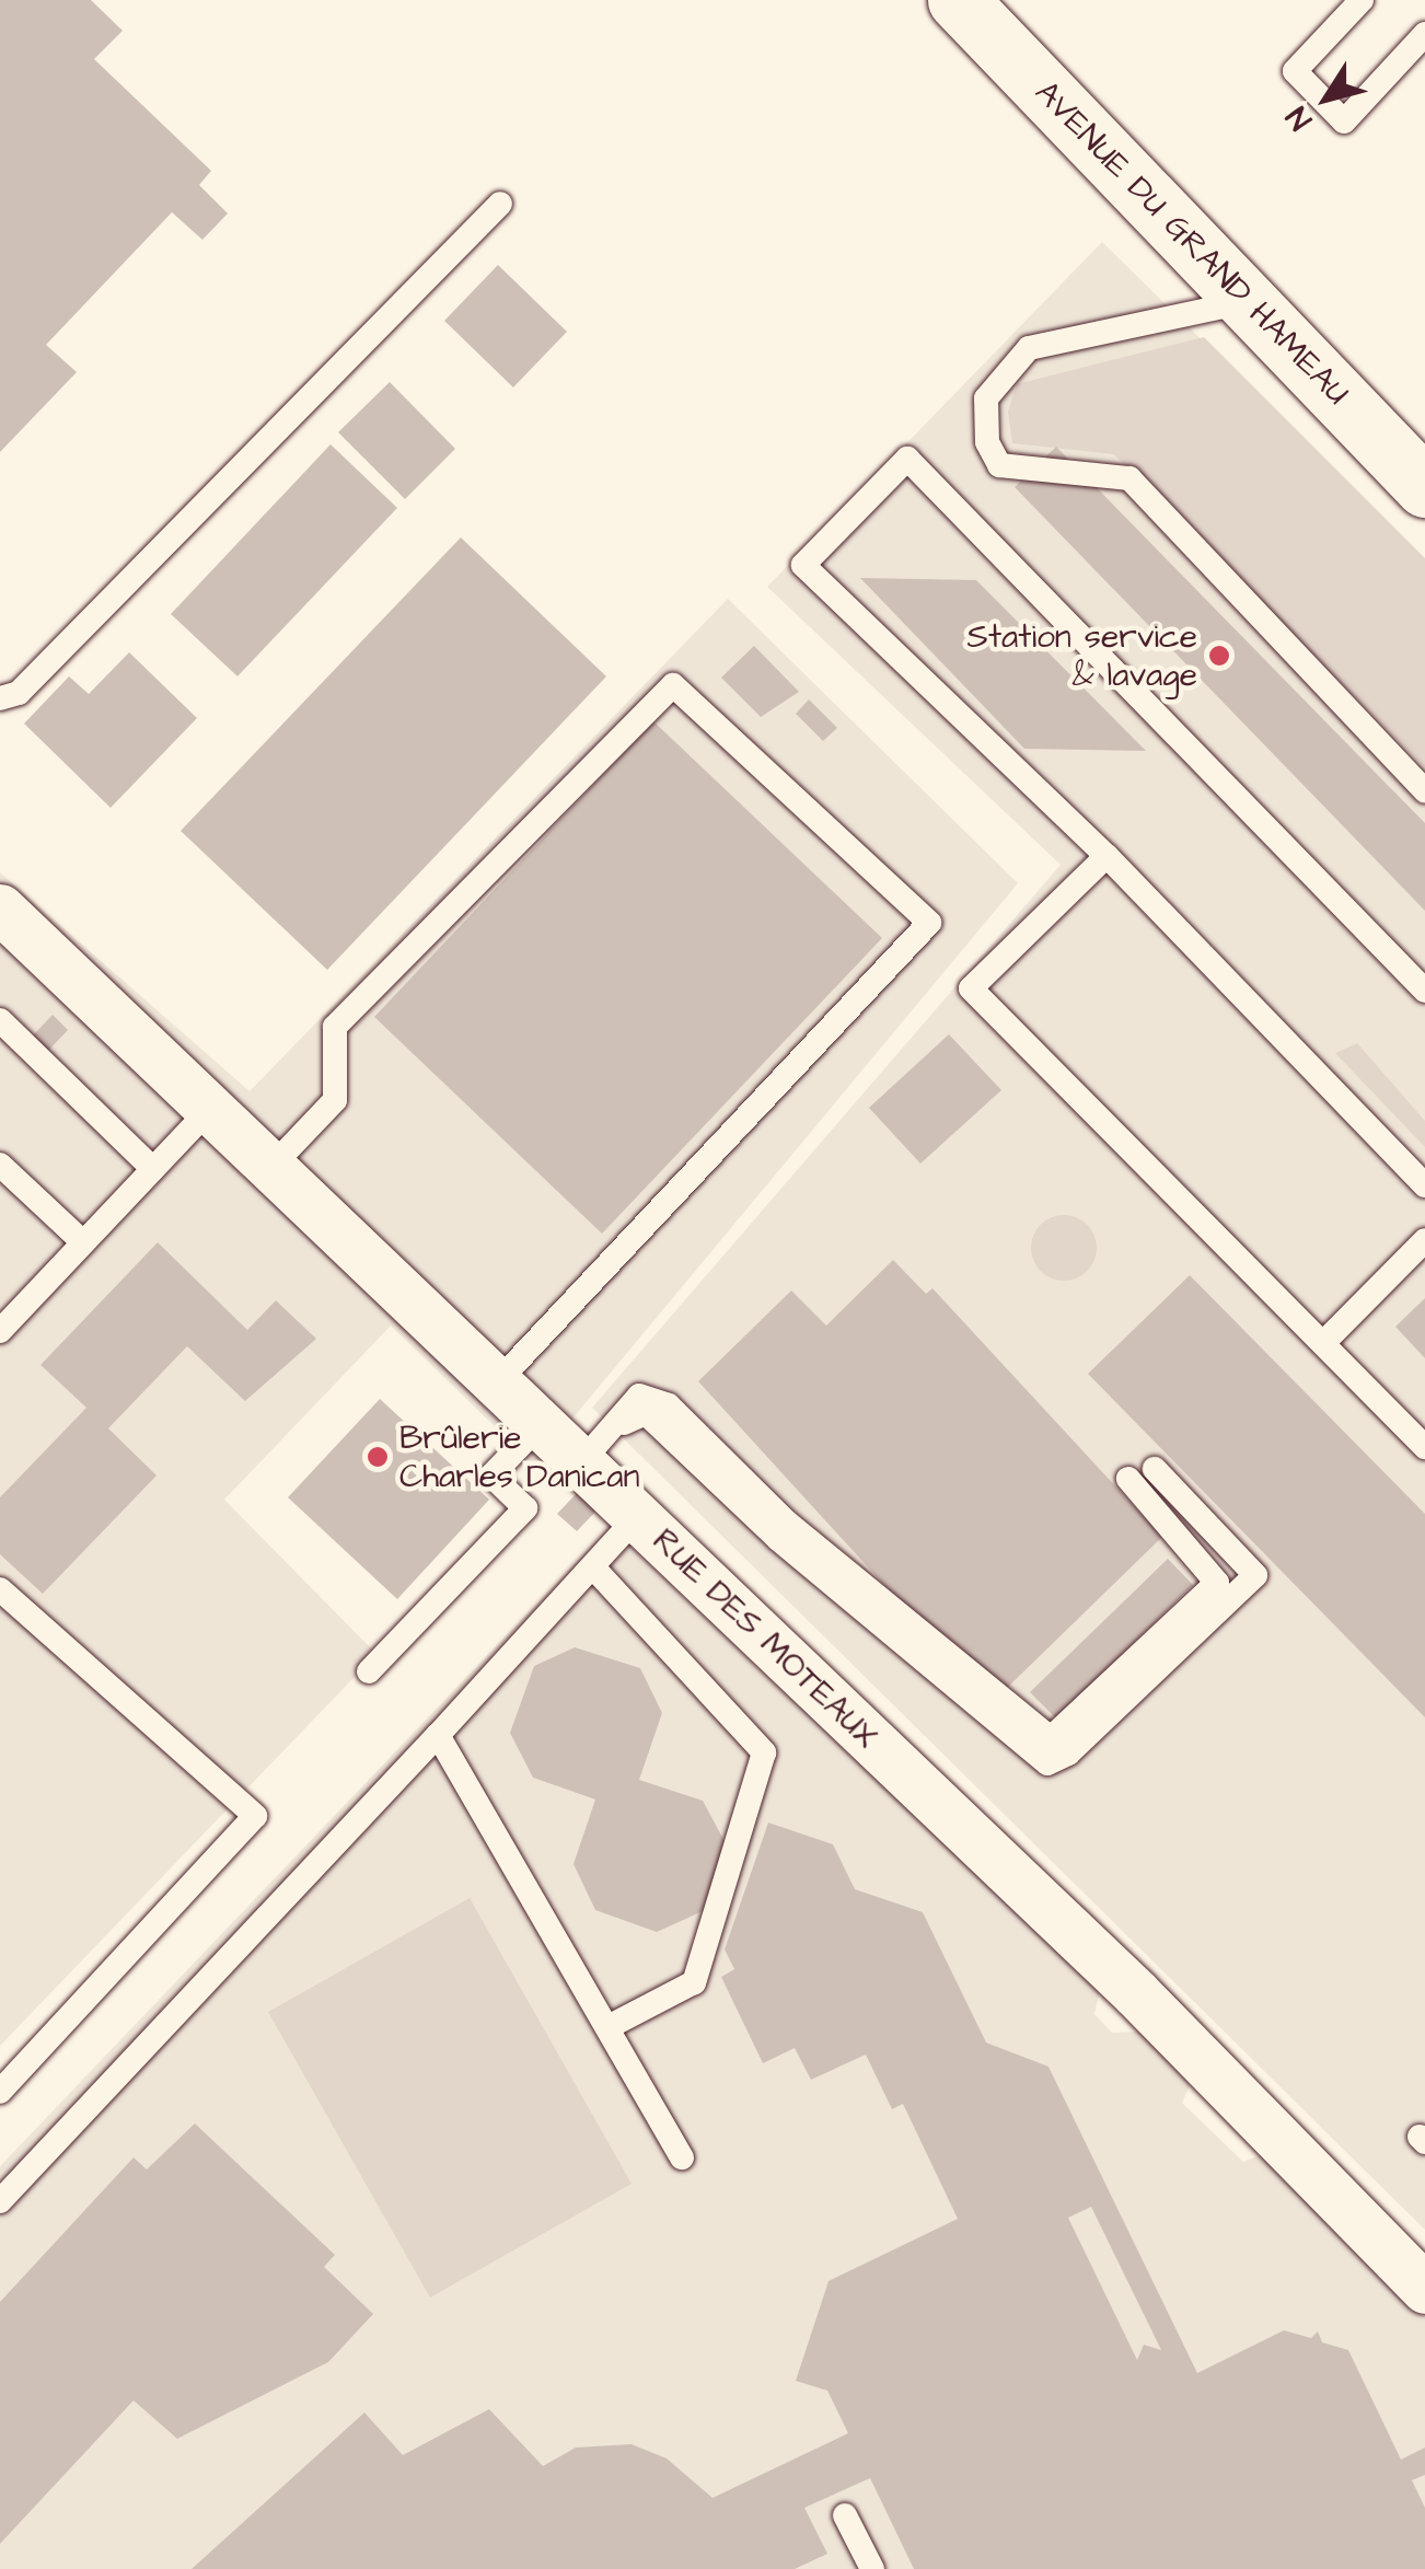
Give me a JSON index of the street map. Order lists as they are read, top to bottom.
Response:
{
  "streets": {
    "main road": ["AVENUE DU GRAND HAMEAU"],
    "street": ["RUE DES MOTEAUX"]
  },
  "places": ["Station service & lavage", "Brûlerie Charles Danican"],
  "north": "bottom left"
}
